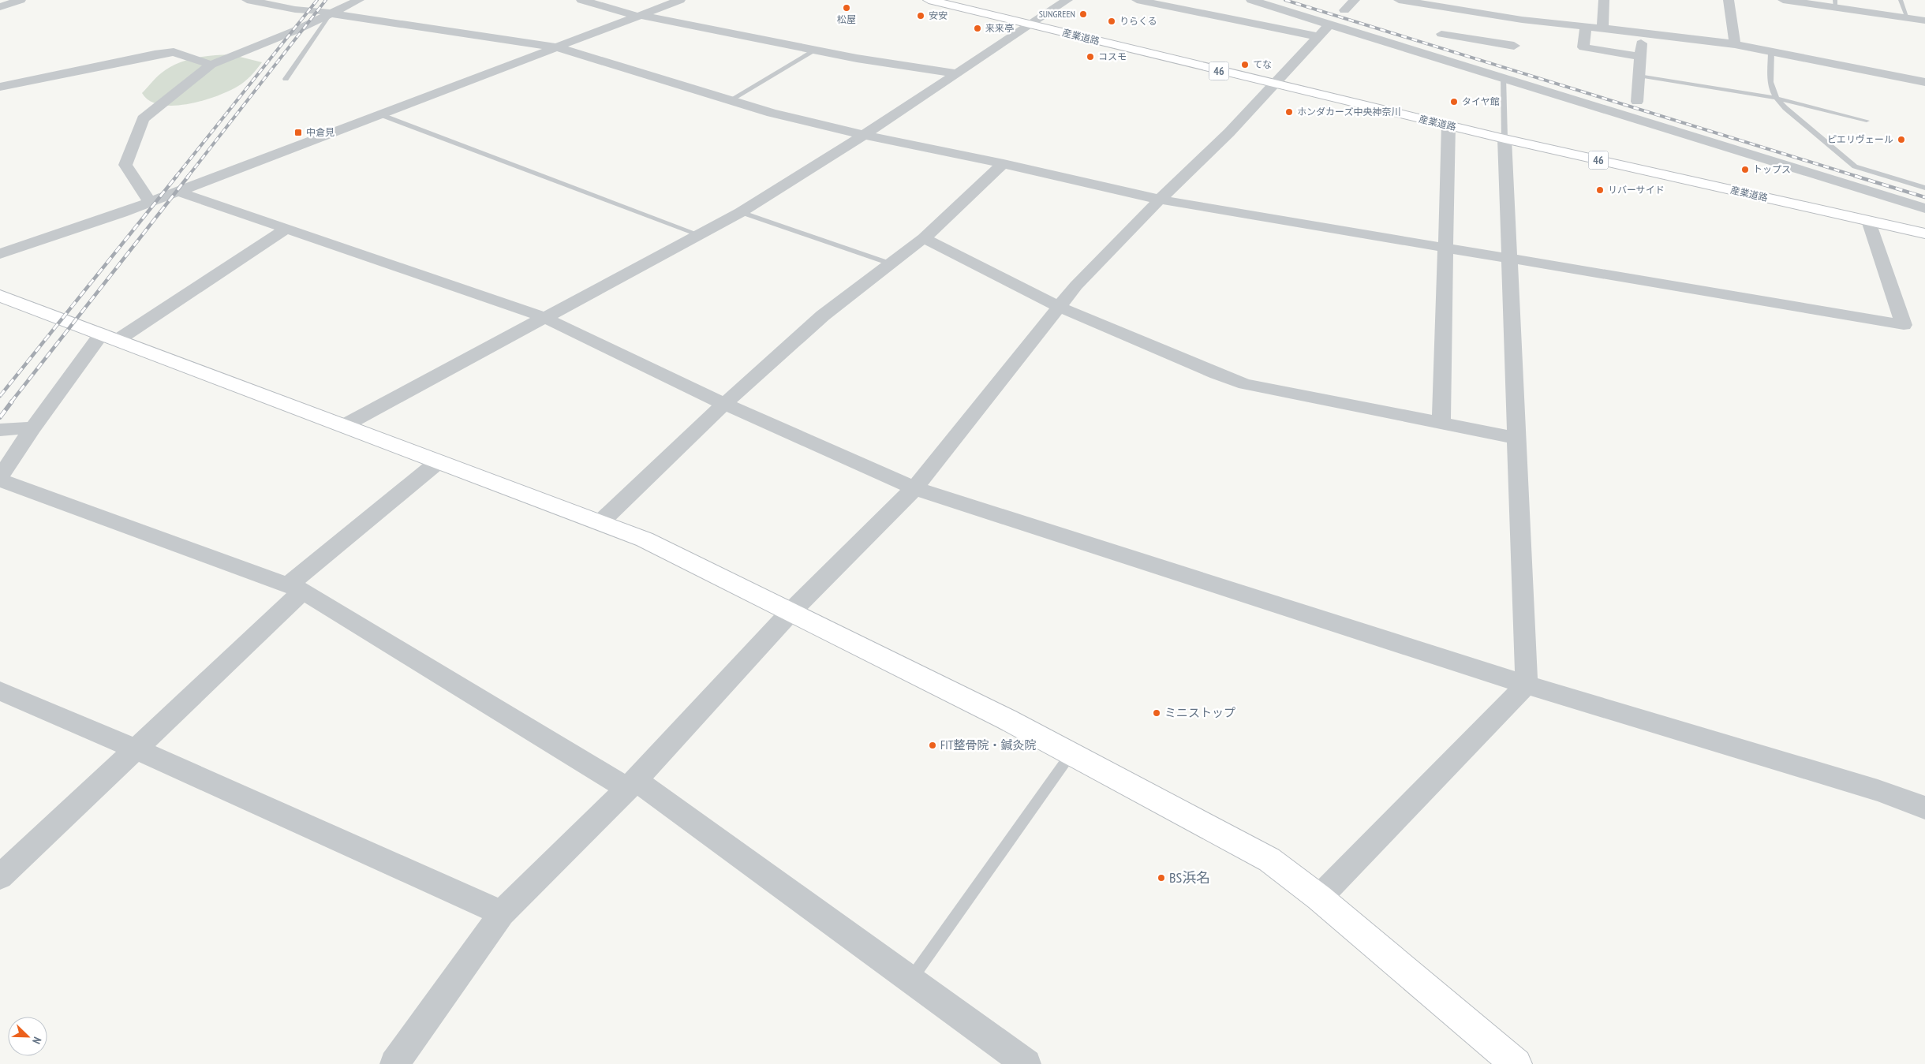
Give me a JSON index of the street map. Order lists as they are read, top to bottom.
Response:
{
  "streets": {
    "street": ["産業道路", "46"]
  },
  "places": {
    "other": [
      "松屋",
      "SUNGREEN",
      "安安",
      "りらくる",
      "来来亭",
      "コスモ",
      "てな",
      "タイヤ館",
      "ホンダカーズ中央神奈川",
      "ピエリヴェール",
      "トップス",
      "リバーサイド",
      "ミニストップ",
      "FIT整骨院・鍼灸院",
      "BS浜名"
    ],
    "transit": ["中倉見"]
  },
  "north": "bottom right"
}
